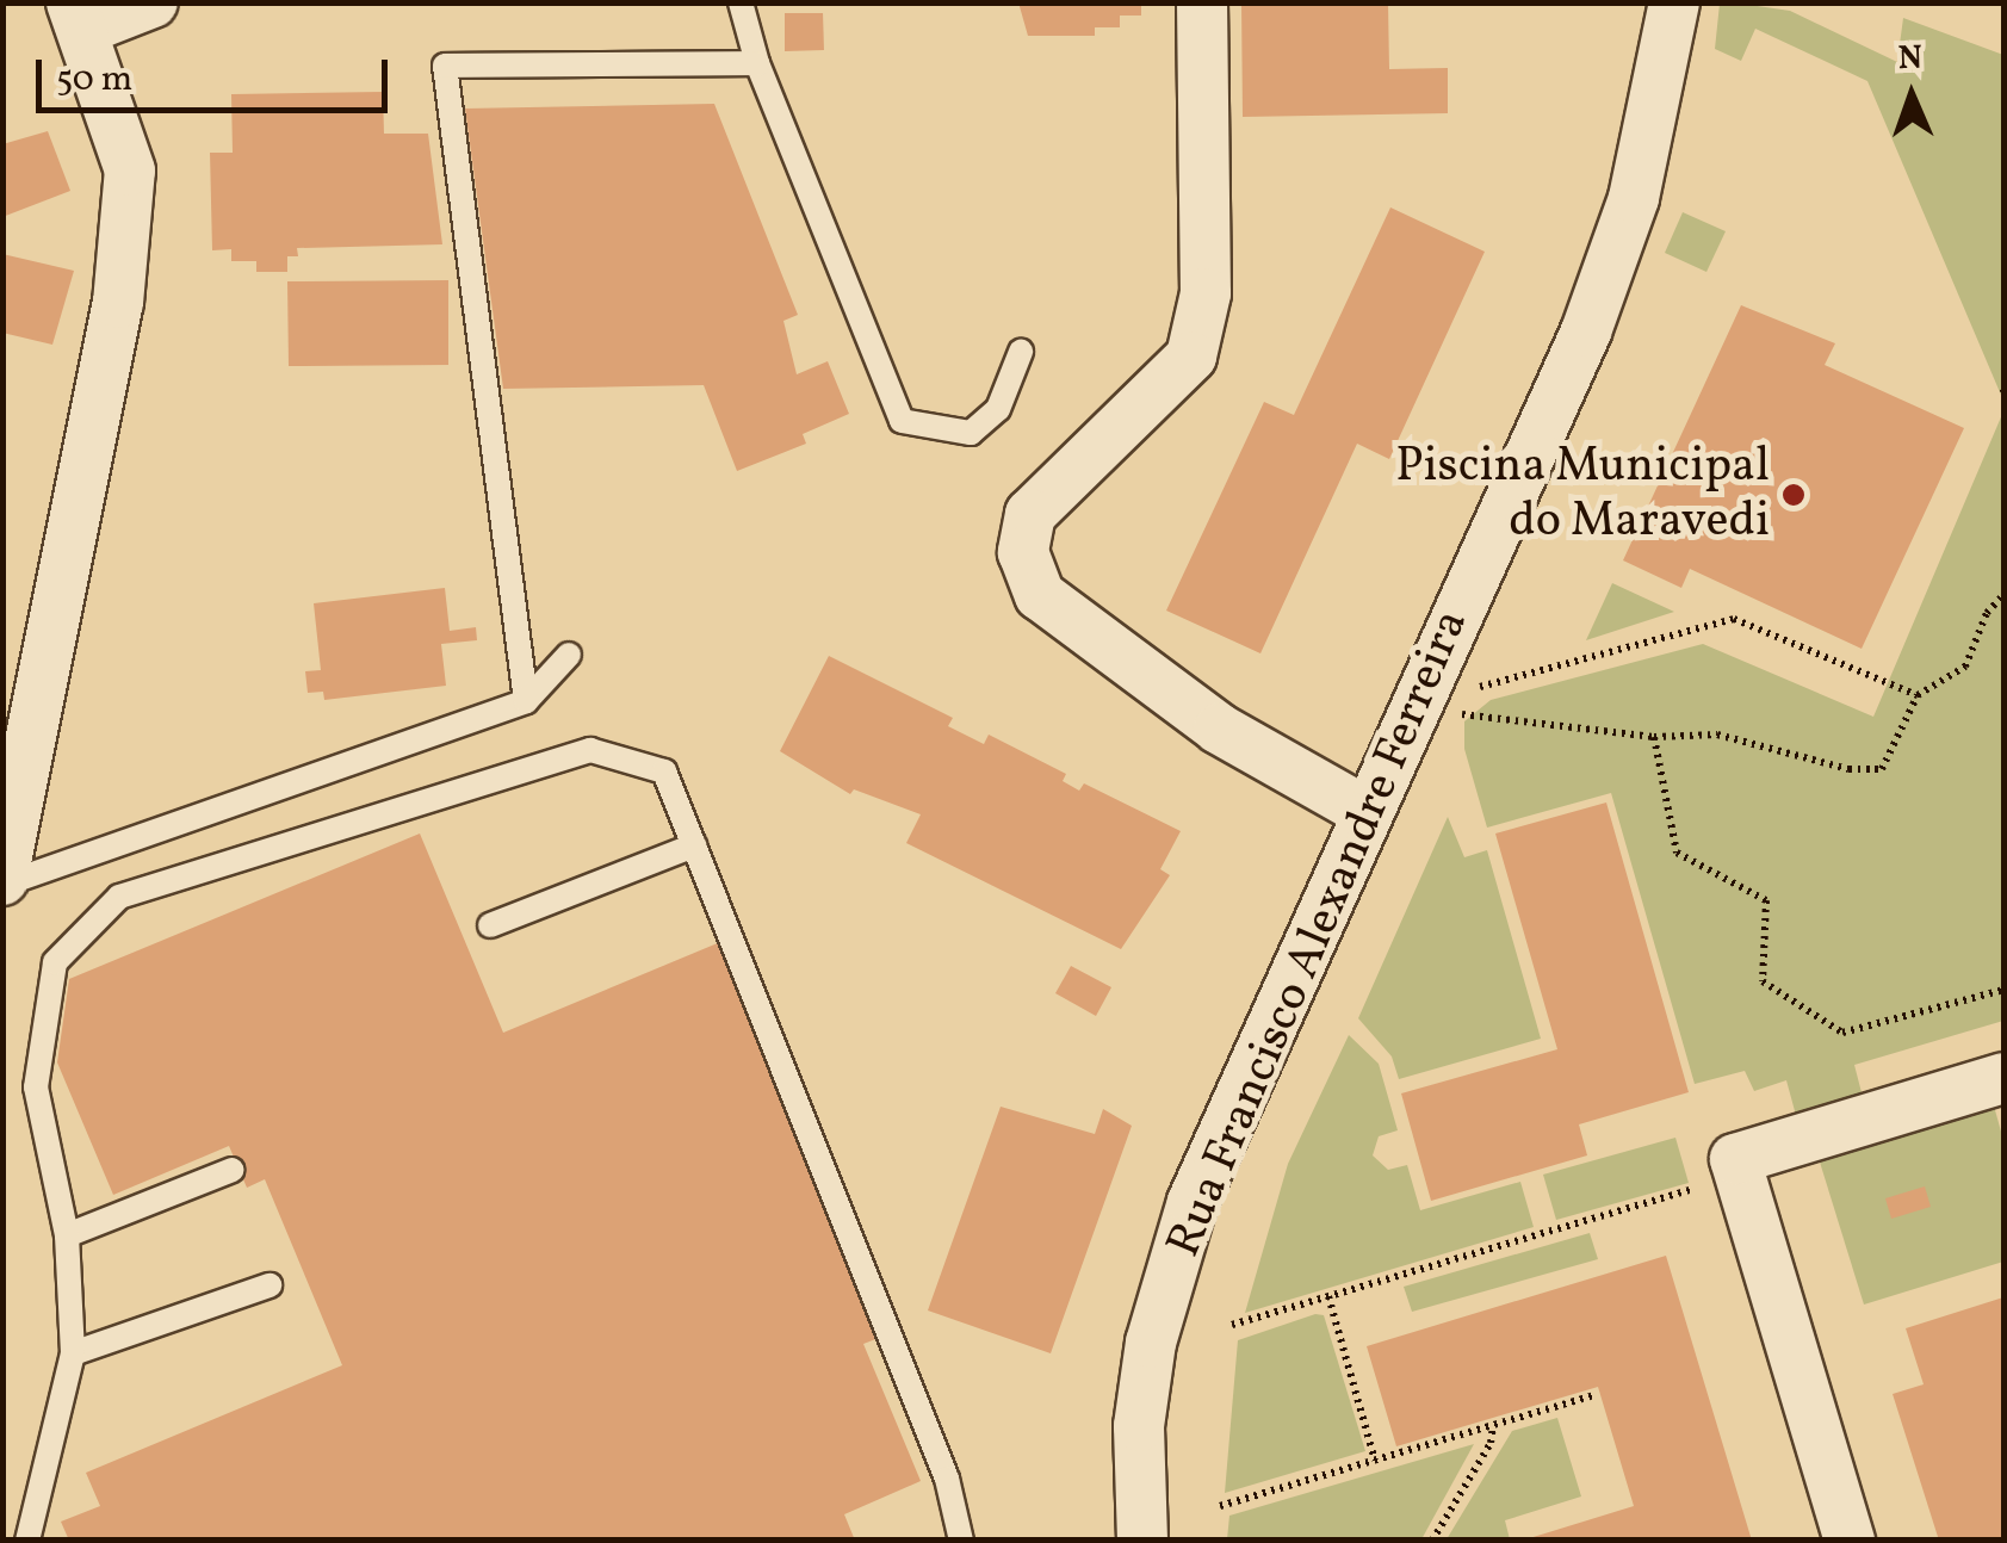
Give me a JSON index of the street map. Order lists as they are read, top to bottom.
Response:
{
  "streets": {
    "street": ["Rua Francisco Alexandre Ferreira"]
  },
  "places": ["Piscina Municipal do Maravedi"],
  "scale_bar": "50 m",
  "north": "top"
}
